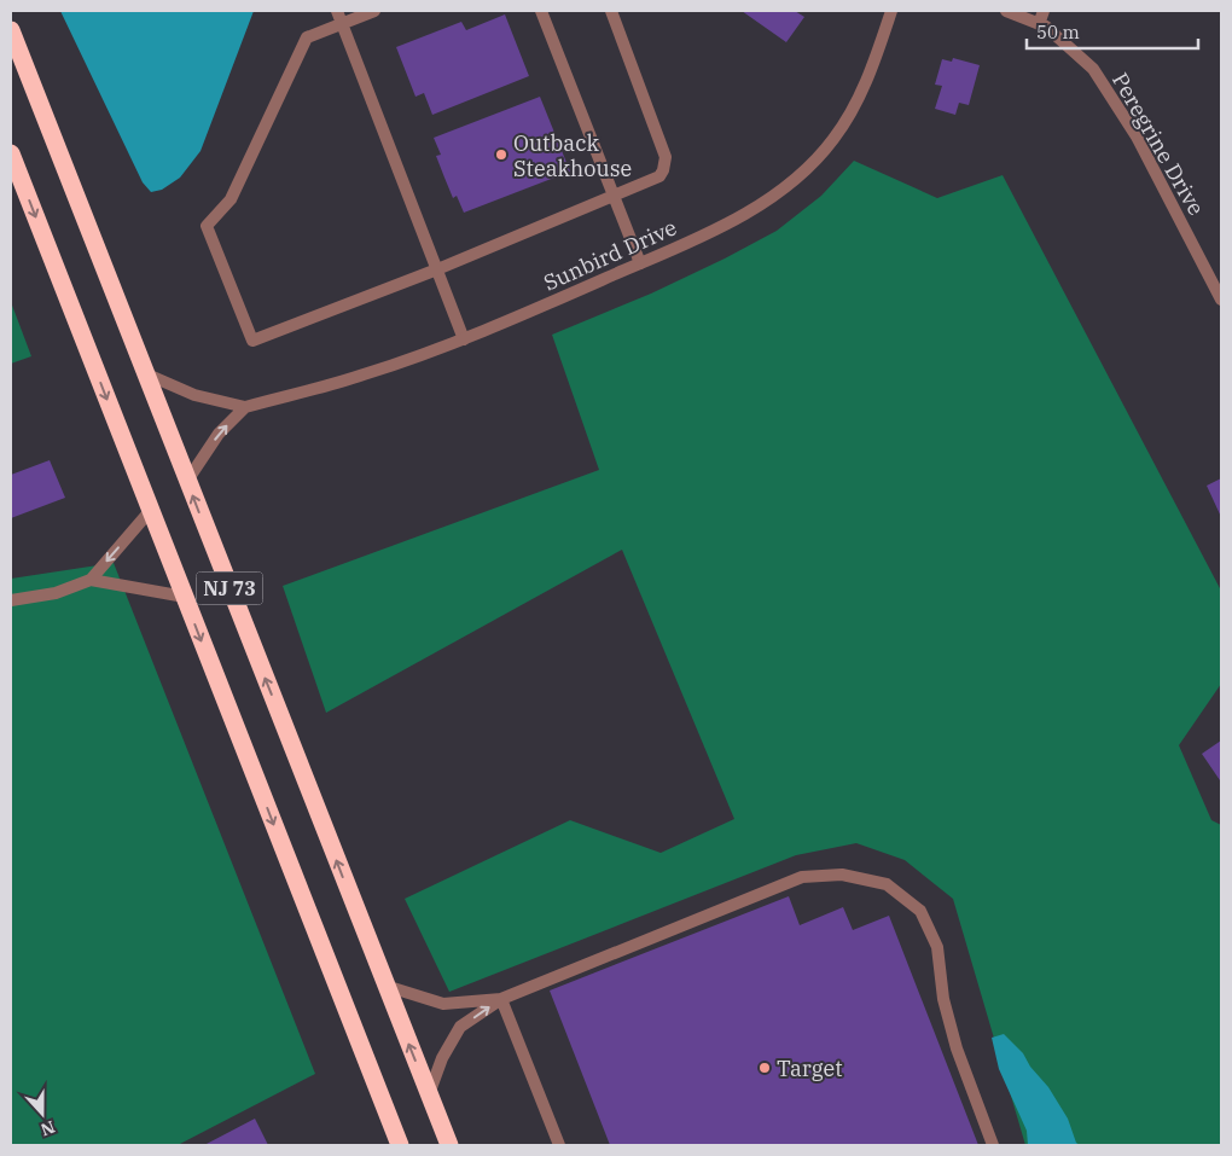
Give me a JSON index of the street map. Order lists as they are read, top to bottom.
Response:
{
  "streets": {
    "highway": ["NJ 73"],
    "street": ["Peregrine Drive", "Sunbird Drive"]
  },
  "crossings": [
    ["Sunbird Drive", "NJ 73"]
  ],
  "places": ["Outback Steakhouse", "Target"],
  "scale_bar": "50 m",
  "north": "bottom"
}
